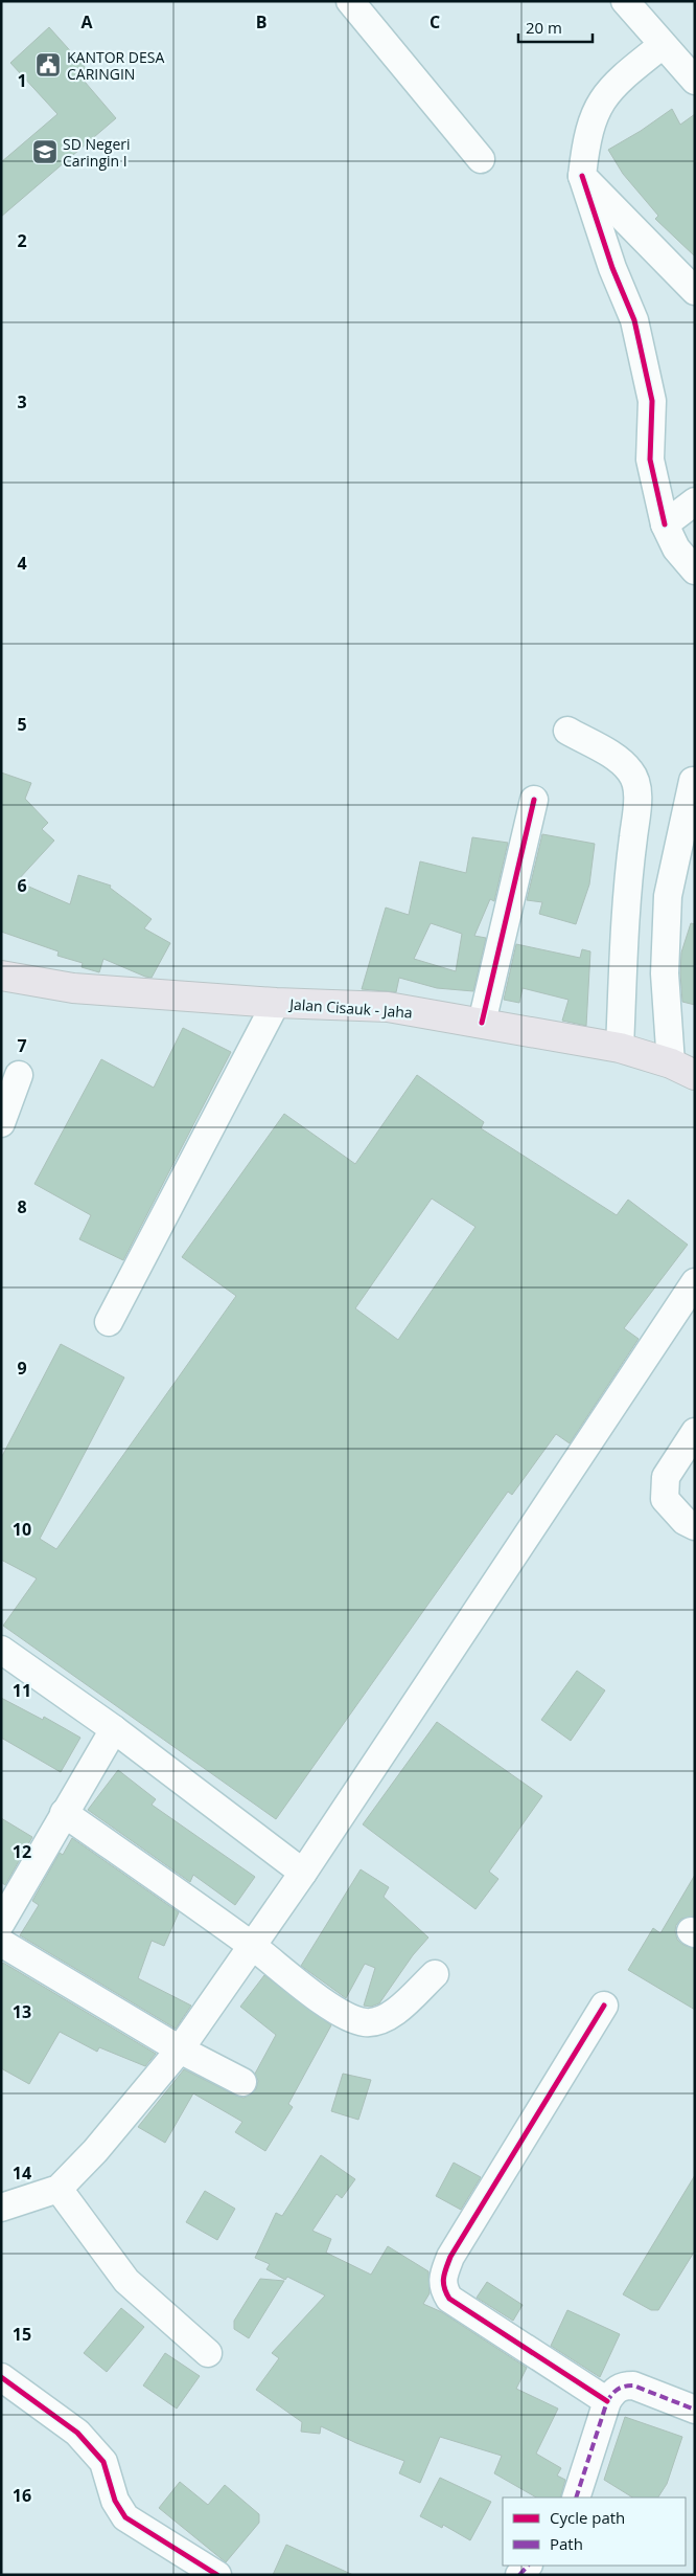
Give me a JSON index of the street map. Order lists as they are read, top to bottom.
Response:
{
  "streets": {
    "main road": ["Jalan Cisauk - Jaha"]
  },
  "places": {
    "public building": ["KANTOR DESA CARINGIN"],
    "school or university": ["SD Negeri Caringin I"]
  },
  "legend": ["Cycle path", "Path"],
  "scale_bar": "20 m",
  "grid": {
    "columns": ["A", "B", "C"],
    "rows": [
      "1",
      "2",
      "3",
      "4",
      "5",
      "6",
      "7",
      "8",
      "9",
      "10",
      "11",
      "12",
      "13",
      "14",
      "15",
      "16"
    ]
  }
}
